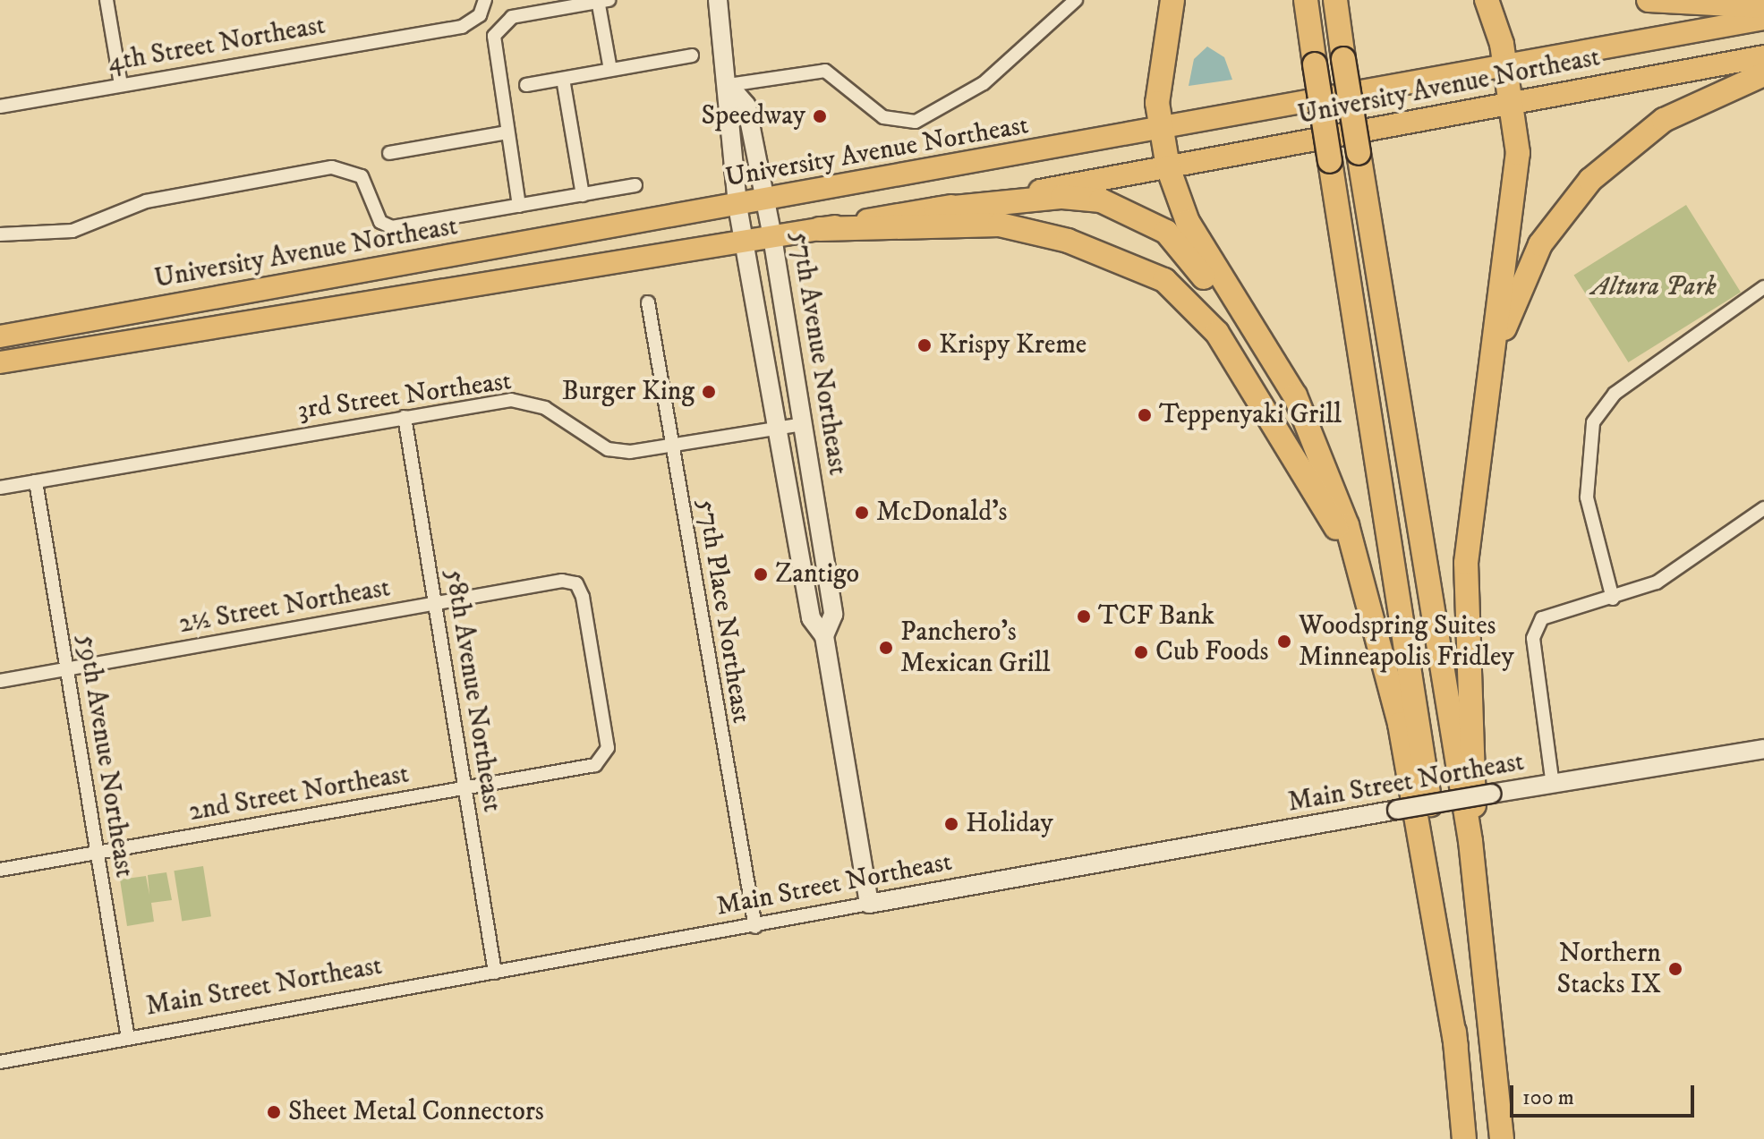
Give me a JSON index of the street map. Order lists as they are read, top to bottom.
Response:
{
  "streets": {
    "main road": ["University Avenue Northeast"],
    "street": [
      "4th Street Northeast",
      "57th Avenue Northeast",
      "3rd Street Northeast",
      "2½ Street Northeast",
      "57th Place Northeast",
      "58th Avenue Northeast",
      "59th Avenue Northeast",
      "Main Street Northeast",
      "2nd Street Northeast"
    ]
  },
  "crossings": [
    ["University Avenue Northeast", "57th Avenue Northeast"],
    ["57th Avenue Northeast", "3rd Street Northeast"],
    ["57th Avenue Northeast", "Main Street Northeast"],
    ["3rd Street Northeast", "57th Place Northeast"],
    ["3rd Street Northeast", "58th Avenue Northeast"],
    ["3rd Street Northeast", "59th Avenue Northeast"],
    ["2½ Street Northeast", "58th Avenue Northeast"],
    ["2½ Street Northeast", "59th Avenue Northeast"],
    ["2½ Street Northeast", "2nd Street Northeast"],
    ["57th Place Northeast", "Main Street Northeast"],
    ["58th Avenue Northeast", "Main Street Northeast"],
    ["58th Avenue Northeast", "2nd Street Northeast"],
    ["59th Avenue Northeast", "Main Street Northeast"],
    ["59th Avenue Northeast", "2nd Street Northeast"]
  ],
  "parks": ["Altura Park"],
  "places": [
    "Speedway",
    "Krispy Kreme",
    "Burger King",
    "Teppenyaki Grill",
    "McDonald's",
    "Zantigo",
    "TCF Bank",
    "Woodspring Suites Minneapolis Fridley",
    "Panchero's Mexican Grill",
    "Cub Foods",
    "Holiday",
    "Northern Stacks IX",
    "Sheet Metal Connectors"
  ],
  "scale_bar": "100 m"
}
